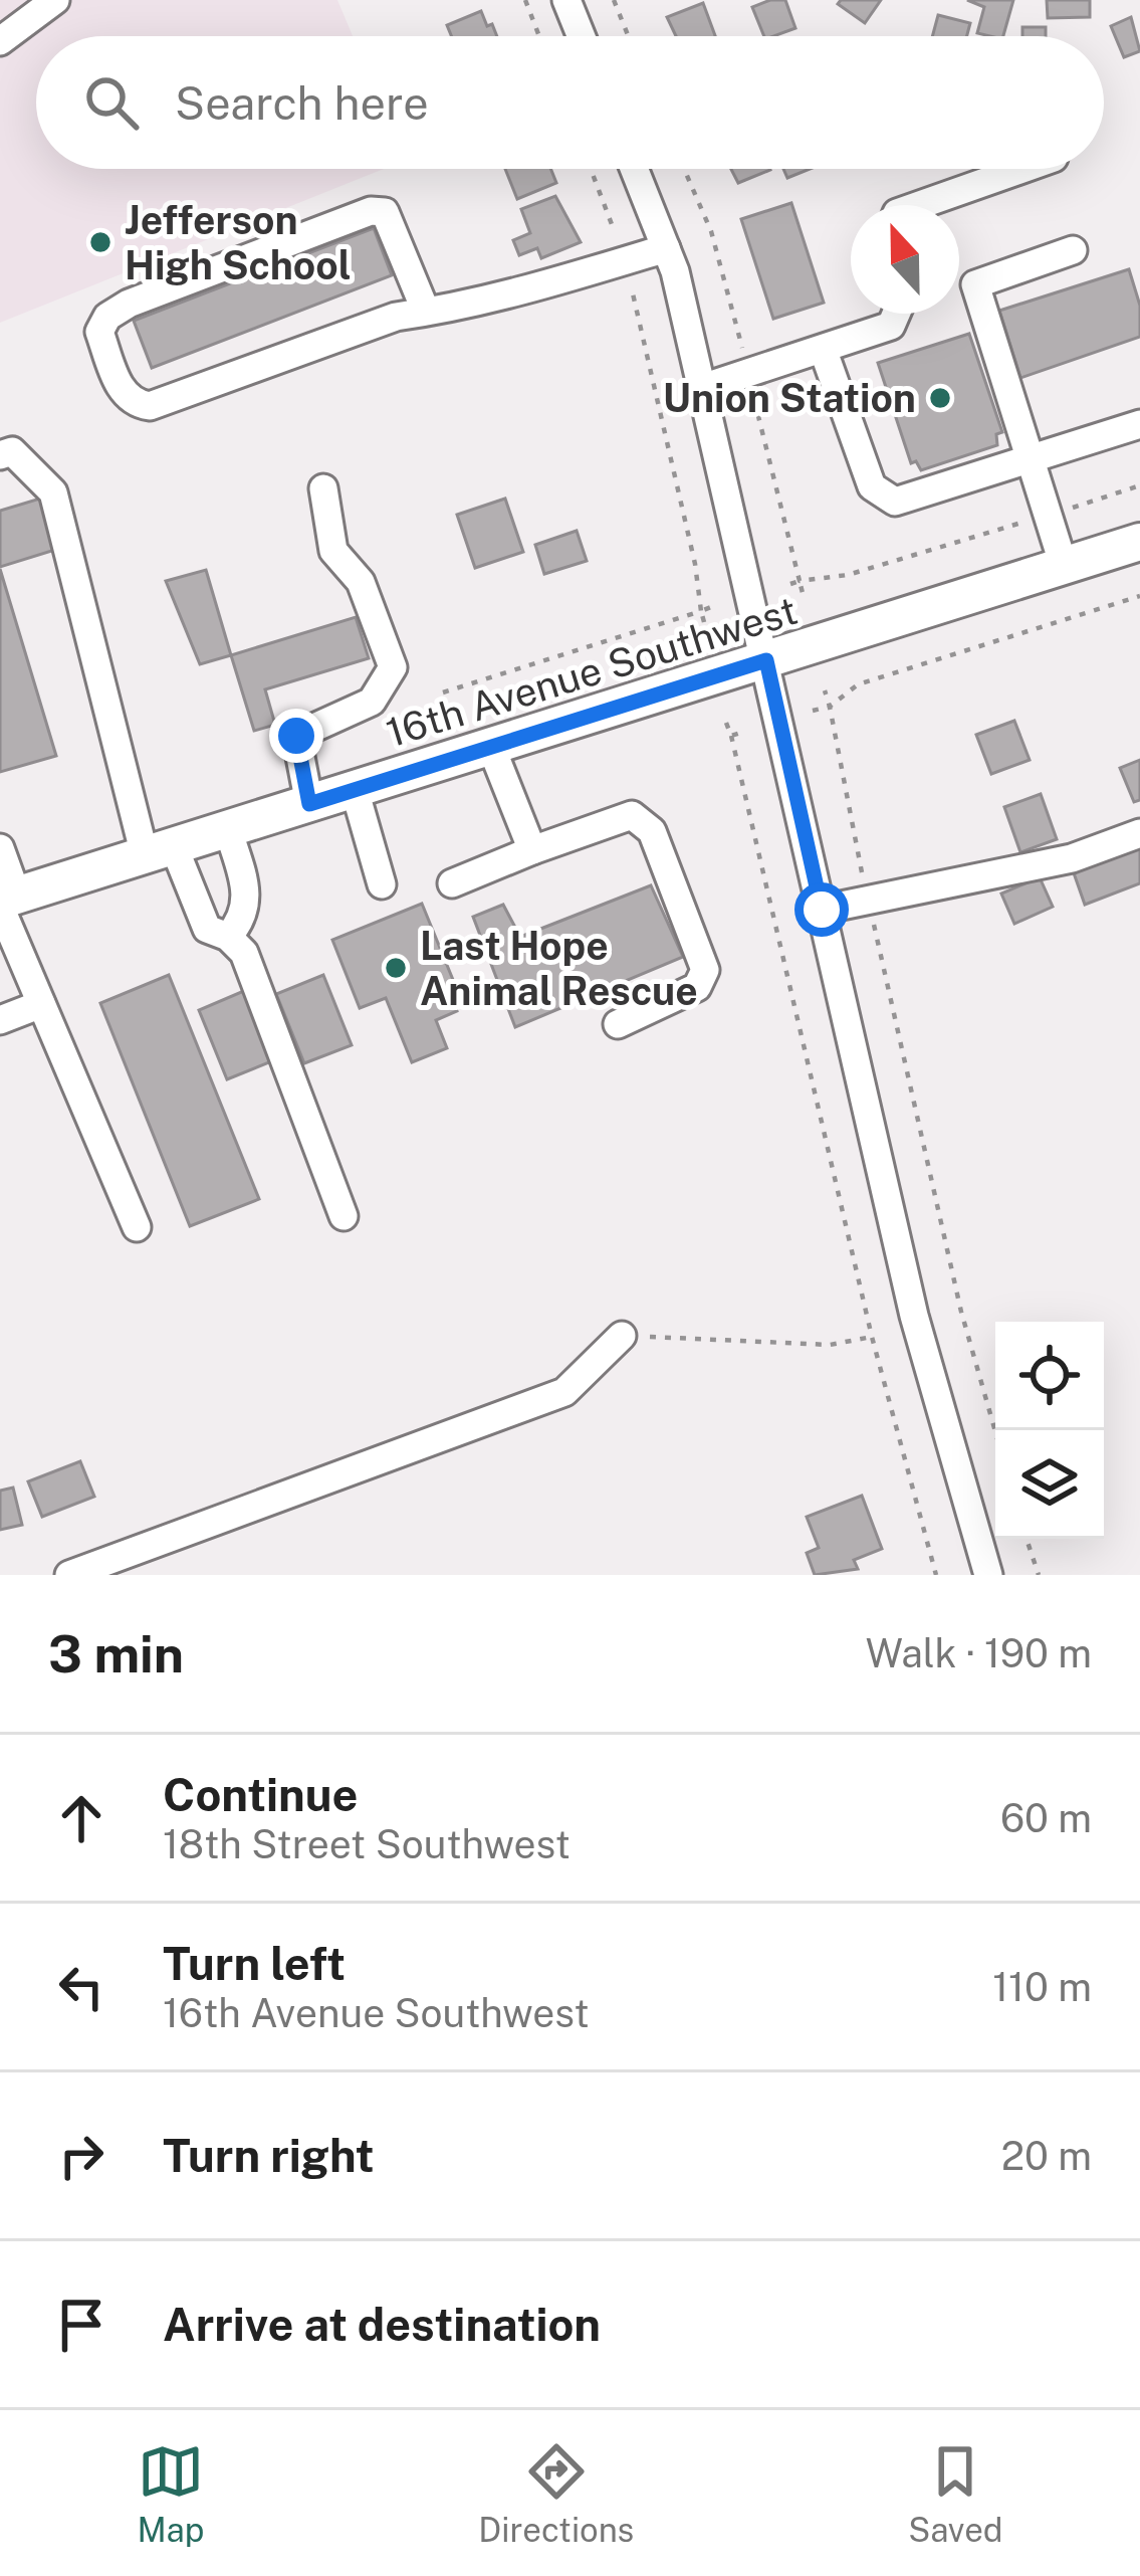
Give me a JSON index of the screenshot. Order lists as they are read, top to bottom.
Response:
{
  "streets": {
    "main road": ["16th Avenue Southwest"]
  },
  "places": ["Jefferson High School", "Union Station", "Last Hope Animal Rescue"],
  "north": "top",
  "page": {
    "search": "Search here",
    "heading": ["3 min", "Walk · 190 m"],
    "list": [
      ["Continue", "18th Street Southwest", "60 m"],
      ["Turn left", "16th Avenue Southwest", "110 m"],
      ["Turn right", "20 m"],
      "Arrive at destination"
    ],
    "nav": ["Map", "Directions", "Saved"]
  }
}
